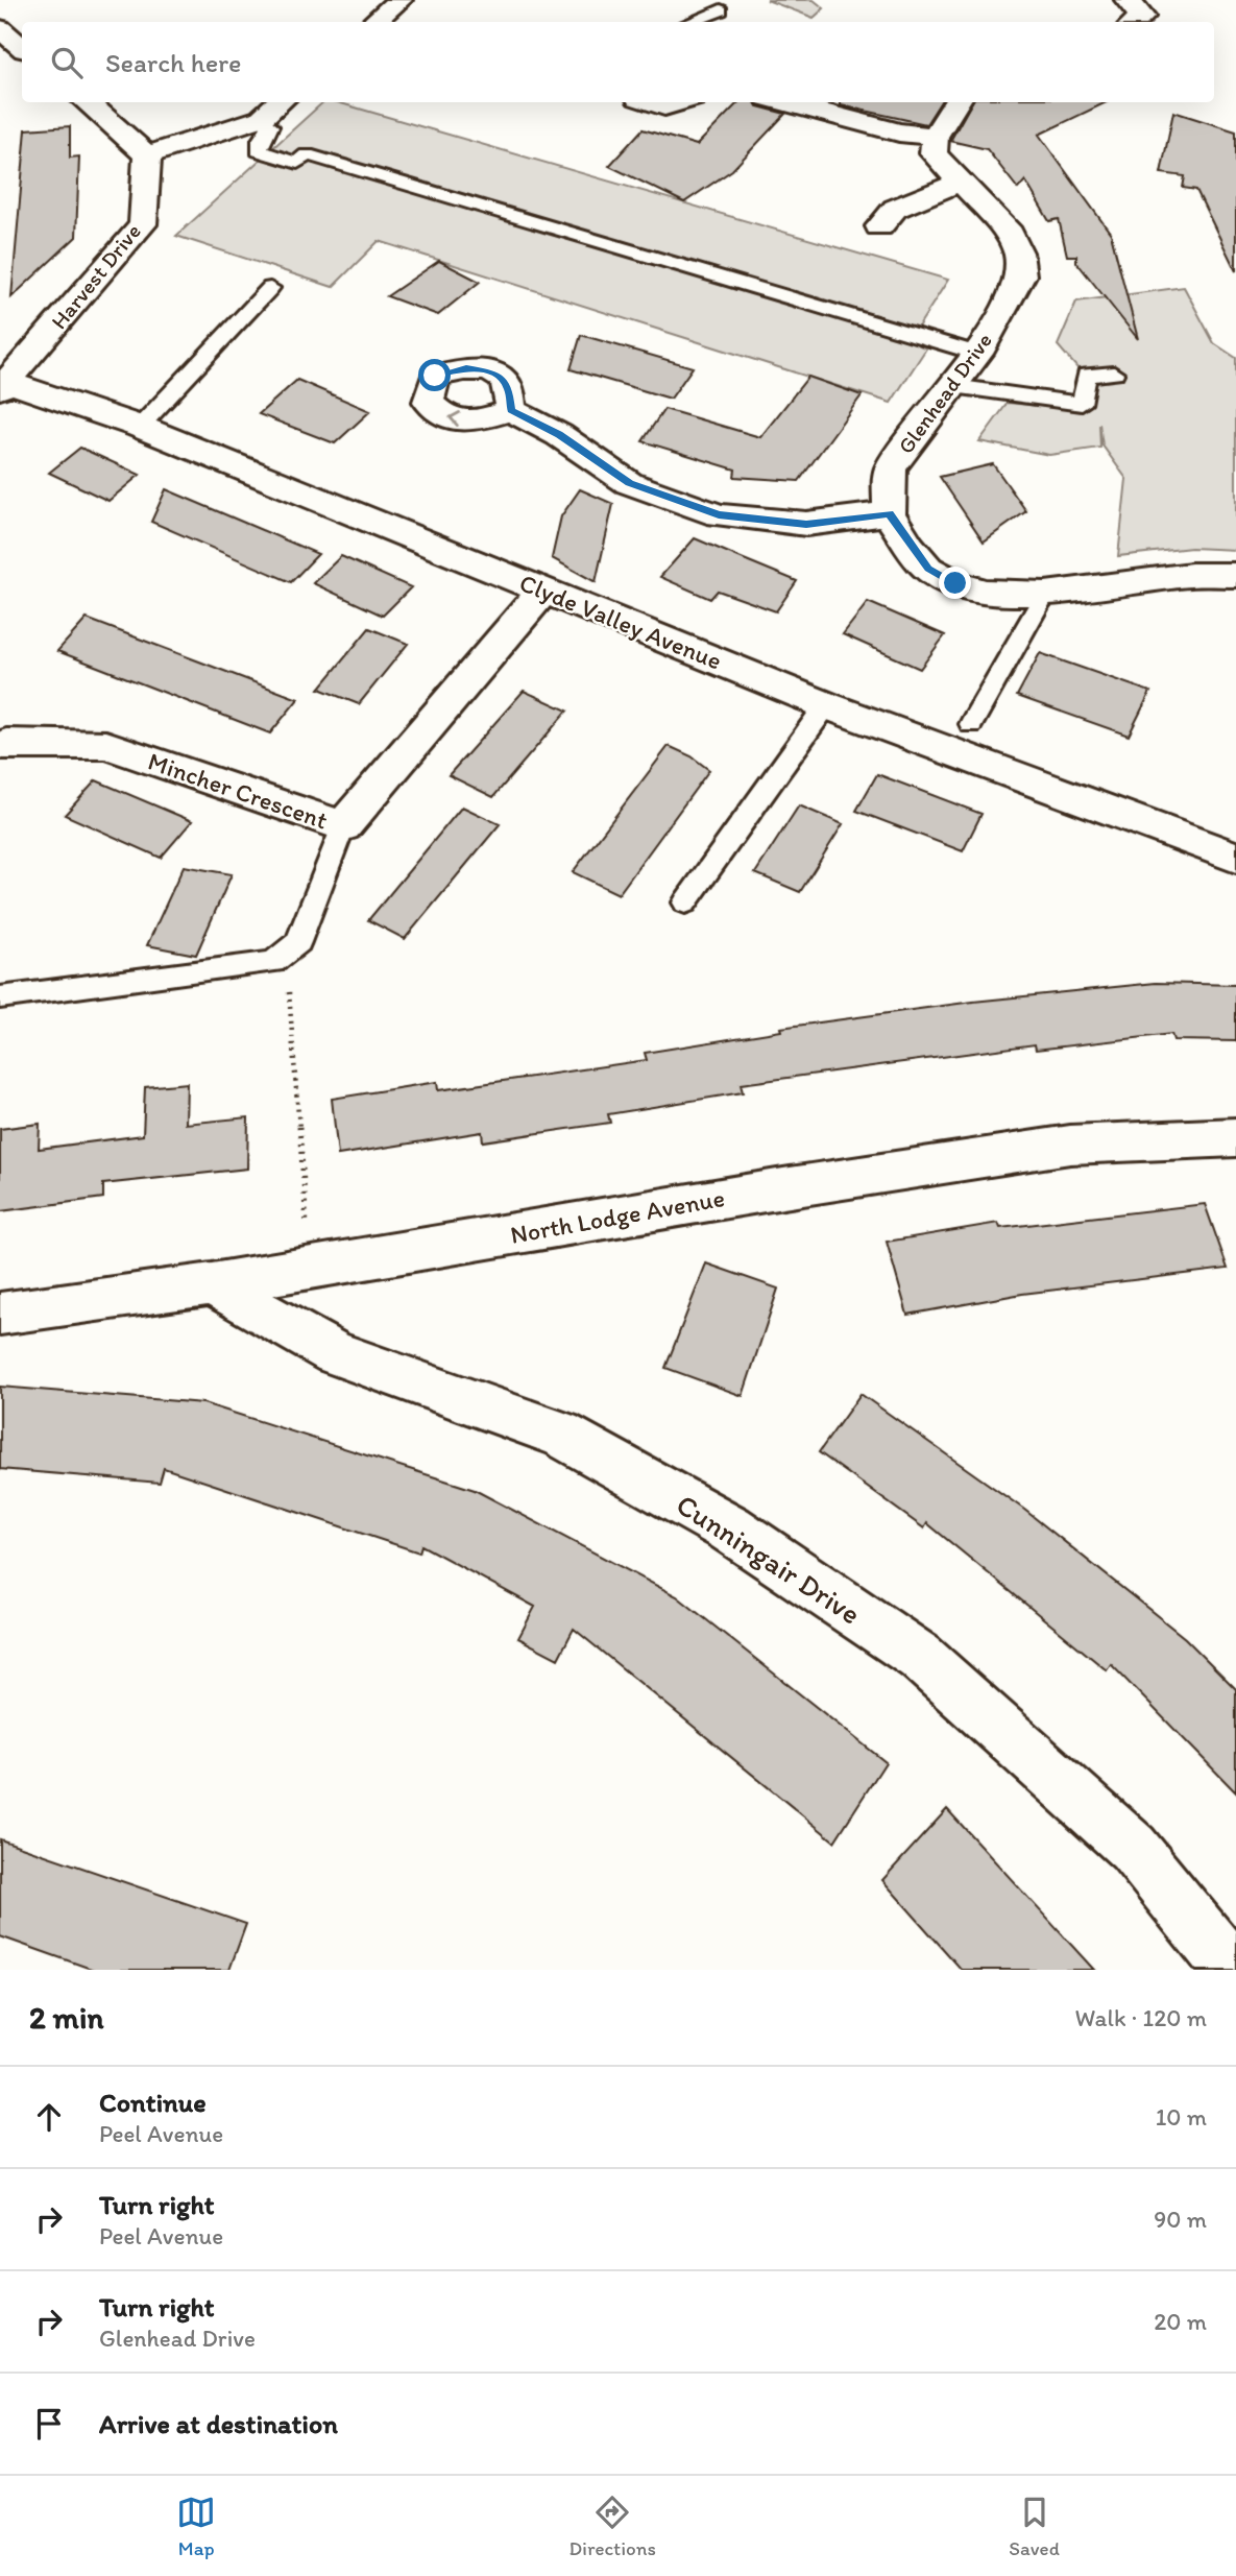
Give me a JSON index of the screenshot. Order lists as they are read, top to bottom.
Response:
{
  "streets": {
    "street": [
      "Harvest Drive",
      "Glenhead Drive",
      "Clyde Valley Avenue",
      "Mincher Crescent",
      "North Lodge Avenue",
      "Cunningair Drive"
    ]
  },
  "crossings": [
    ["Harvest Drive", "Clyde Valley Avenue"],
    ["Clyde Valley Avenue", "Mincher Crescent"],
    ["North Lodge Avenue", "Cunningair Drive"]
  ],
  "page": {
    "search": "Search here",
    "heading": ["2 min", "Walk · 120 m"],
    "list": [
      ["Continue", "Peel Avenue", "10 m"],
      ["Turn right", "Peel Avenue", "90 m"],
      ["Turn right", "Glenhead Drive", "20 m"],
      "Arrive at destination"
    ],
    "nav": ["Map", "Directions", "Saved"]
  }
}
